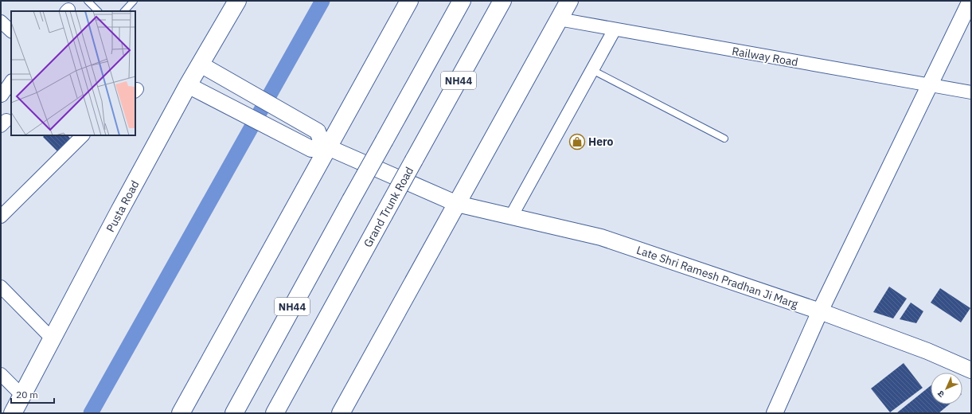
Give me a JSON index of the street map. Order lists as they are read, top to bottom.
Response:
{
  "streets": {
    "main road": ["NH44", "Pusta Road", "Grand Trunk Road"],
    "street": ["Railway Road", "Late Shri Ramesh Pradhan Ji Marg"]
  },
  "places": {
    "shop": ["Hero"]
  },
  "scale_bar": "20 m",
  "north": "bottom left"
}
